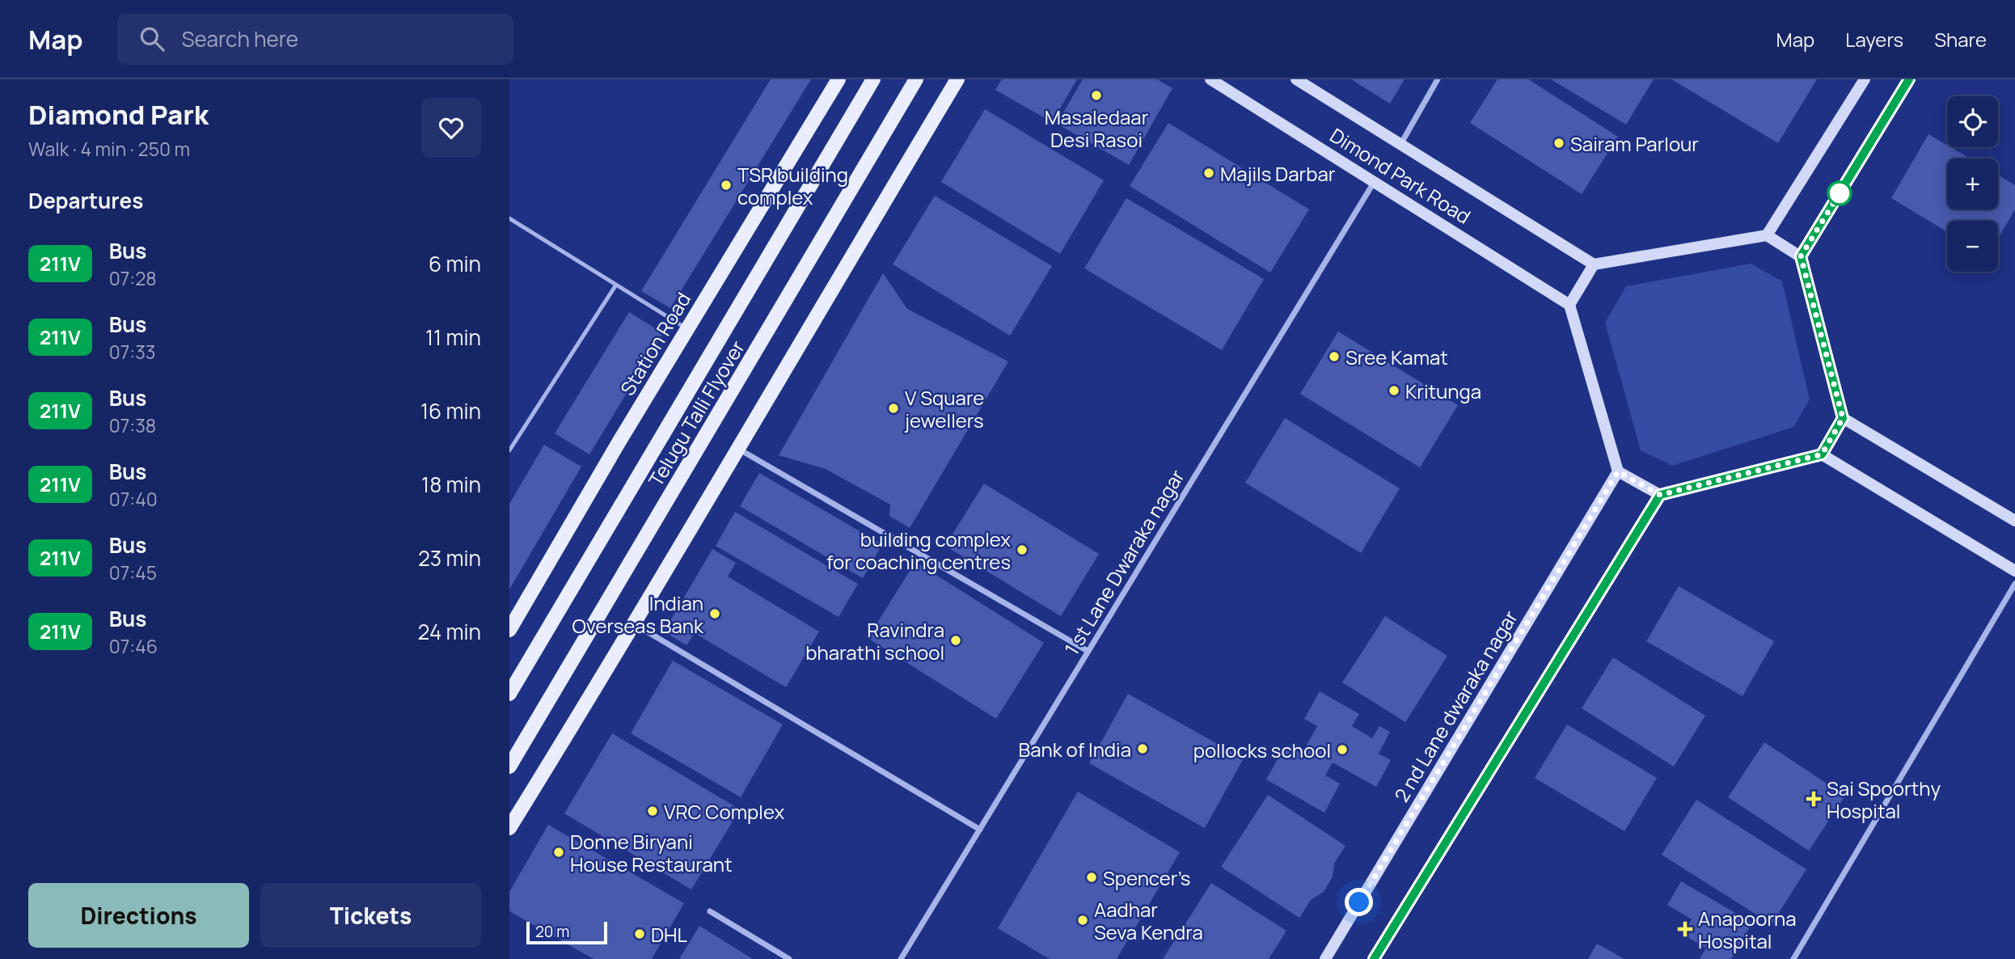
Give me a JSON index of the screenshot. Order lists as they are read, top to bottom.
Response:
{
  "streets": {
    "main road": [
      "Dimond Park Road",
      "Station Road",
      "Telugu Talli Flyover",
      "2 nd Lane dwaraka nagar"
    ],
    "street": ["1 st Lane Dwaraka nagar"]
  },
  "crossings": [
    ["Dimond Park Road", "1 st Lane Dwaraka nagar"]
  ],
  "places": {
    "other": [
      "Masaledaar Desi Rasoi",
      "Sairam Parlour",
      "Majils Darbar",
      "TSR building complex",
      "Sree Kamat",
      "Kritunga",
      "V Square jewellers",
      "building complex for coaching centres",
      "Indian Overseas Bank",
      "Ravindra bharathi school",
      "Bank of India",
      "pollocks school",
      "VRC Complex",
      "Donne Biryani House Restaurant",
      "Spencer’s",
      "Aadhar Seva Kendra",
      "DHL"
    ],
    "health": ["Sai Spoorthy Hospital", "Anapoorna Hospital"]
  },
  "lines": ["bus line 211V"],
  "scale_bar": "20 m",
  "page": {
    "header": "Map",
    "search": "Search here",
    "nav": ["Map", "Layers", "Share"],
    "heading": [
      ["Diamond Park", "Walk · 4 min · 250 m"],
      "Departures"
    ],
    "map_buttons": ["+", "−"],
    "list": [
      {
        "mark": "211V",
        "name": "Bus",
        "note": "07:28",
        "value": "6 min"
      },
      {
        "mark": "211V",
        "name": "Bus",
        "note": "07:33",
        "value": "11 min"
      },
      {
        "mark": "211V",
        "name": "Bus",
        "note": "07:38",
        "value": "16 min"
      },
      {
        "mark": "211V",
        "name": "Bus",
        "note": "07:40",
        "value": "18 min"
      },
      {
        "mark": "211V",
        "name": "Bus",
        "note": "07:45",
        "value": "23 min"
      },
      {
        "mark": "211V",
        "name": "Bus",
        "note": "07:46",
        "value": "24 min"
      }
    ],
    "buttons": ["Directions", "Tickets"],
    "scale": "20 m"
  }
}
